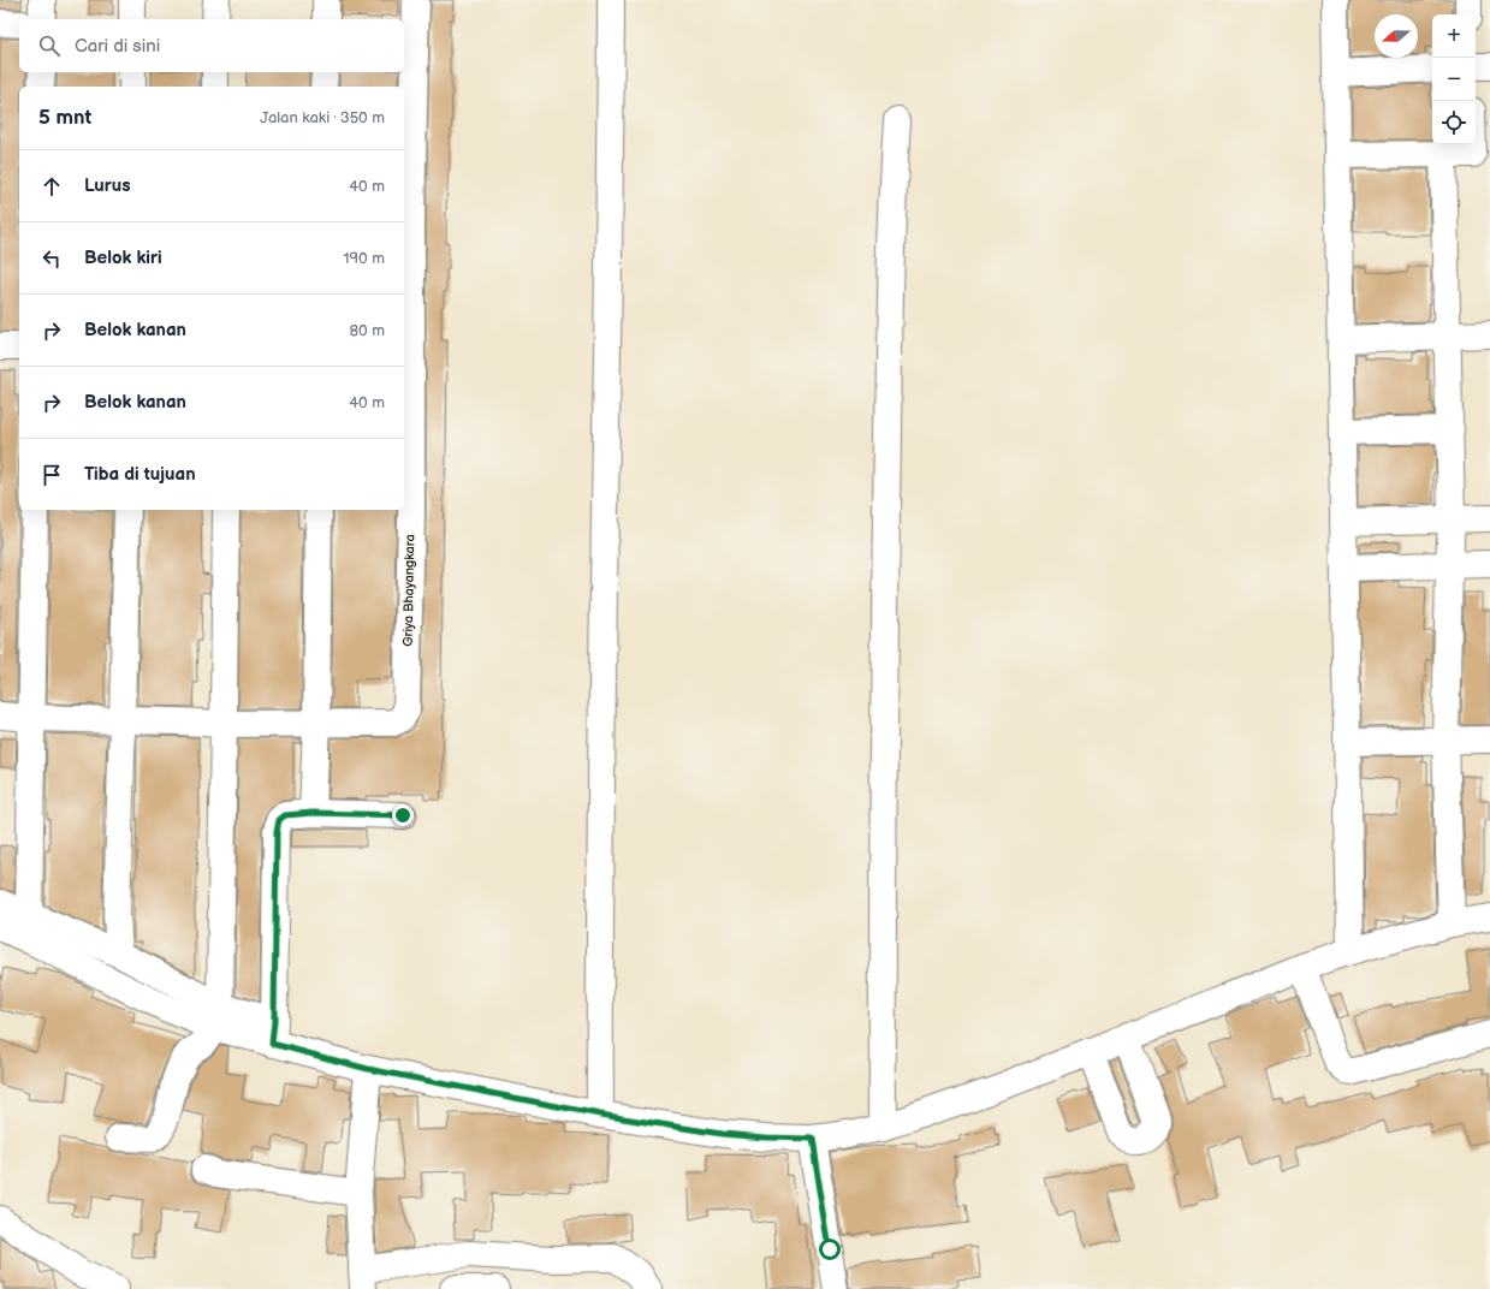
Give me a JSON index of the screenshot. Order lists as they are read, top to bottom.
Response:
{
  "streets": {
    "street": ["Griya Bhayangkara"]
  },
  "north": "left",
  "page": {
    "map_buttons": ["+", "−"],
    "search": "Cari di sini",
    "heading": ["5 mnt", "Jalan kaki · 350 m"],
    "list": [
      ["Lurus", "40 m"],
      ["Belok kiri", "190 m"],
      ["Belok kanan", "80 m"],
      ["Belok kanan", "40 m"],
      "Tiba di tujuan"
    ]
  }
}
